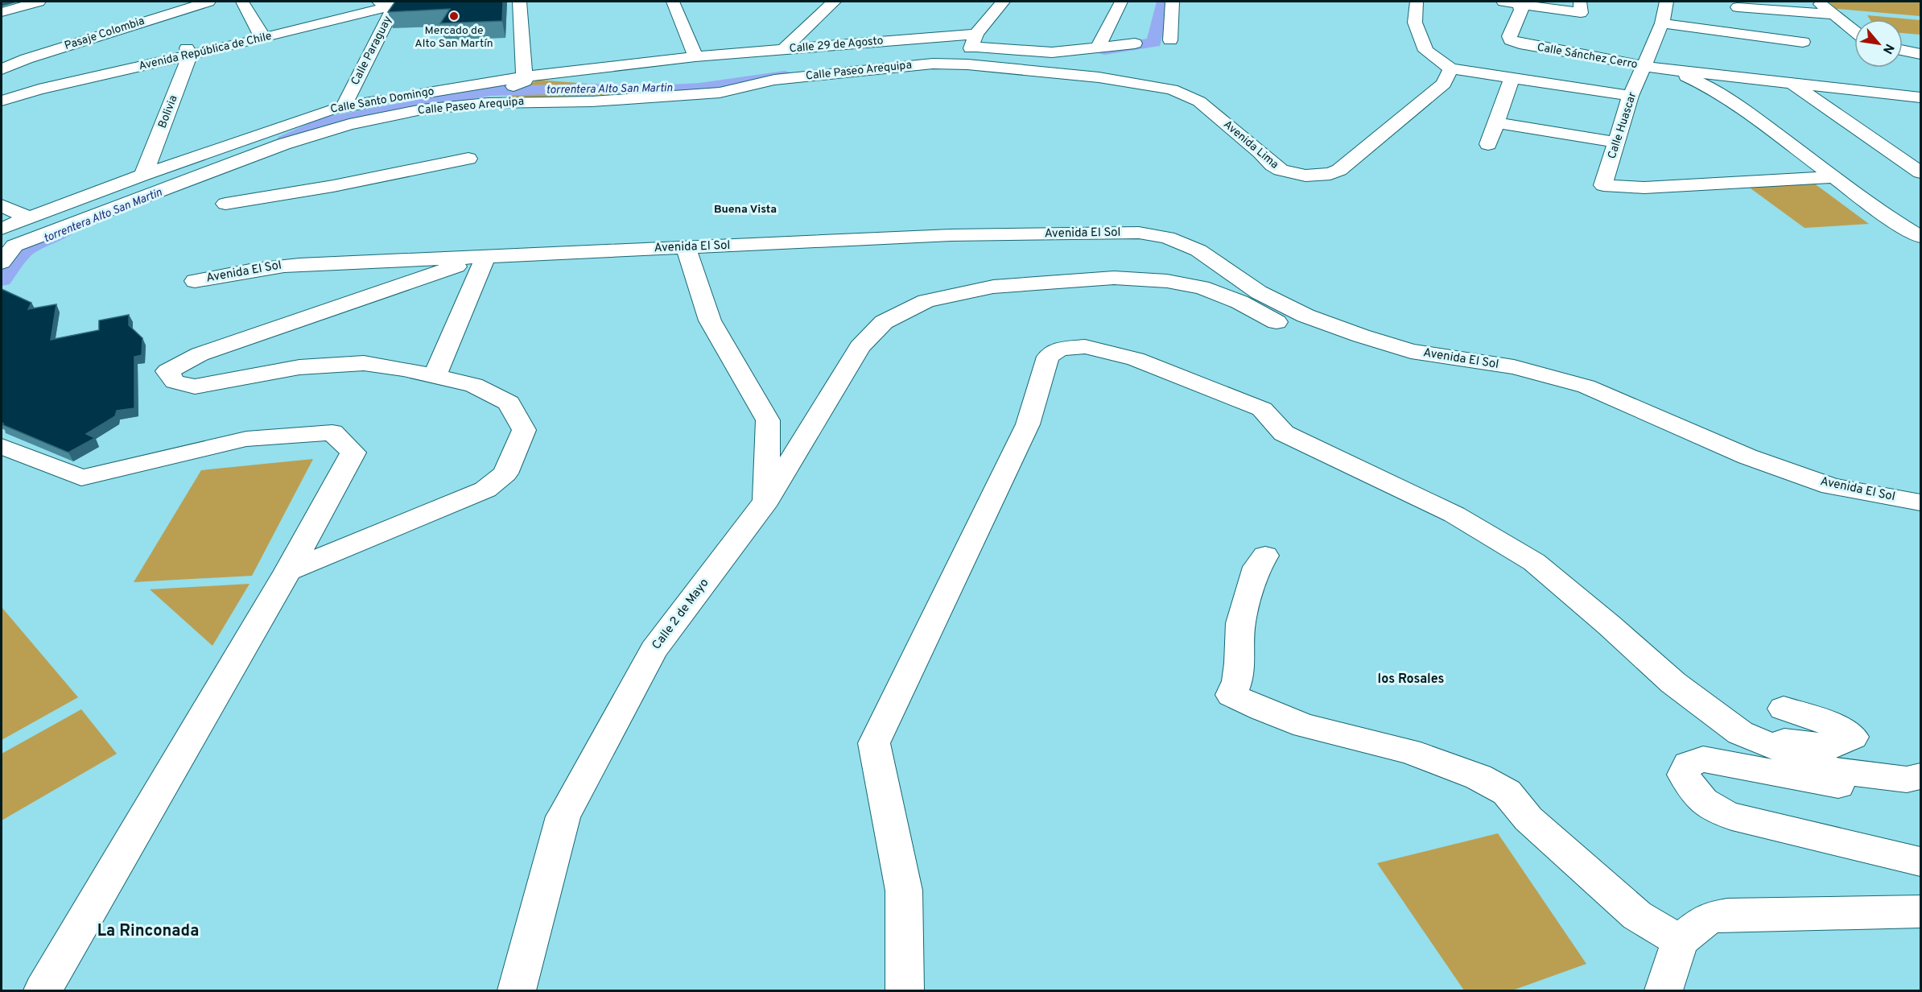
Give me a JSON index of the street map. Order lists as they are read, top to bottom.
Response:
{
  "streets": {
    "street": [
      "Pasaje Colombia",
      "Calle 29 de Agosto",
      "Calle Paraguay",
      "Avenida República de Chile",
      "Calle Sánchez Cerro",
      "Calle Paseo Arequipa",
      "Calle Santo Domingo",
      "Bolivia",
      "Calle Huascar",
      "Avenida Lima",
      "Avenida El Sol",
      "Calle 2 de Mayo"
    ]
  },
  "crossings": [
    ["Calle 29 de Agosto", "Calle Santo Domingo"],
    ["Calle Paraguay", "Avenida República de Chile"],
    ["Calle Paraguay", "Calle Santo Domingo"],
    ["Avenida República de Chile", "Bolivia"],
    ["Calle Sánchez Cerro", "Calle Huascar"],
    ["Calle Paseo Arequipa", "Avenida Lima"],
    ["Calle Santo Domingo", "Bolivia"]
  ],
  "districts": ["Buena Vista", "los Rosales", "La Rinconada"],
  "water": ["torrentera Alto San Martin"],
  "places": ["Mercado de Alto San Martín"],
  "north": "bottom right"
}
